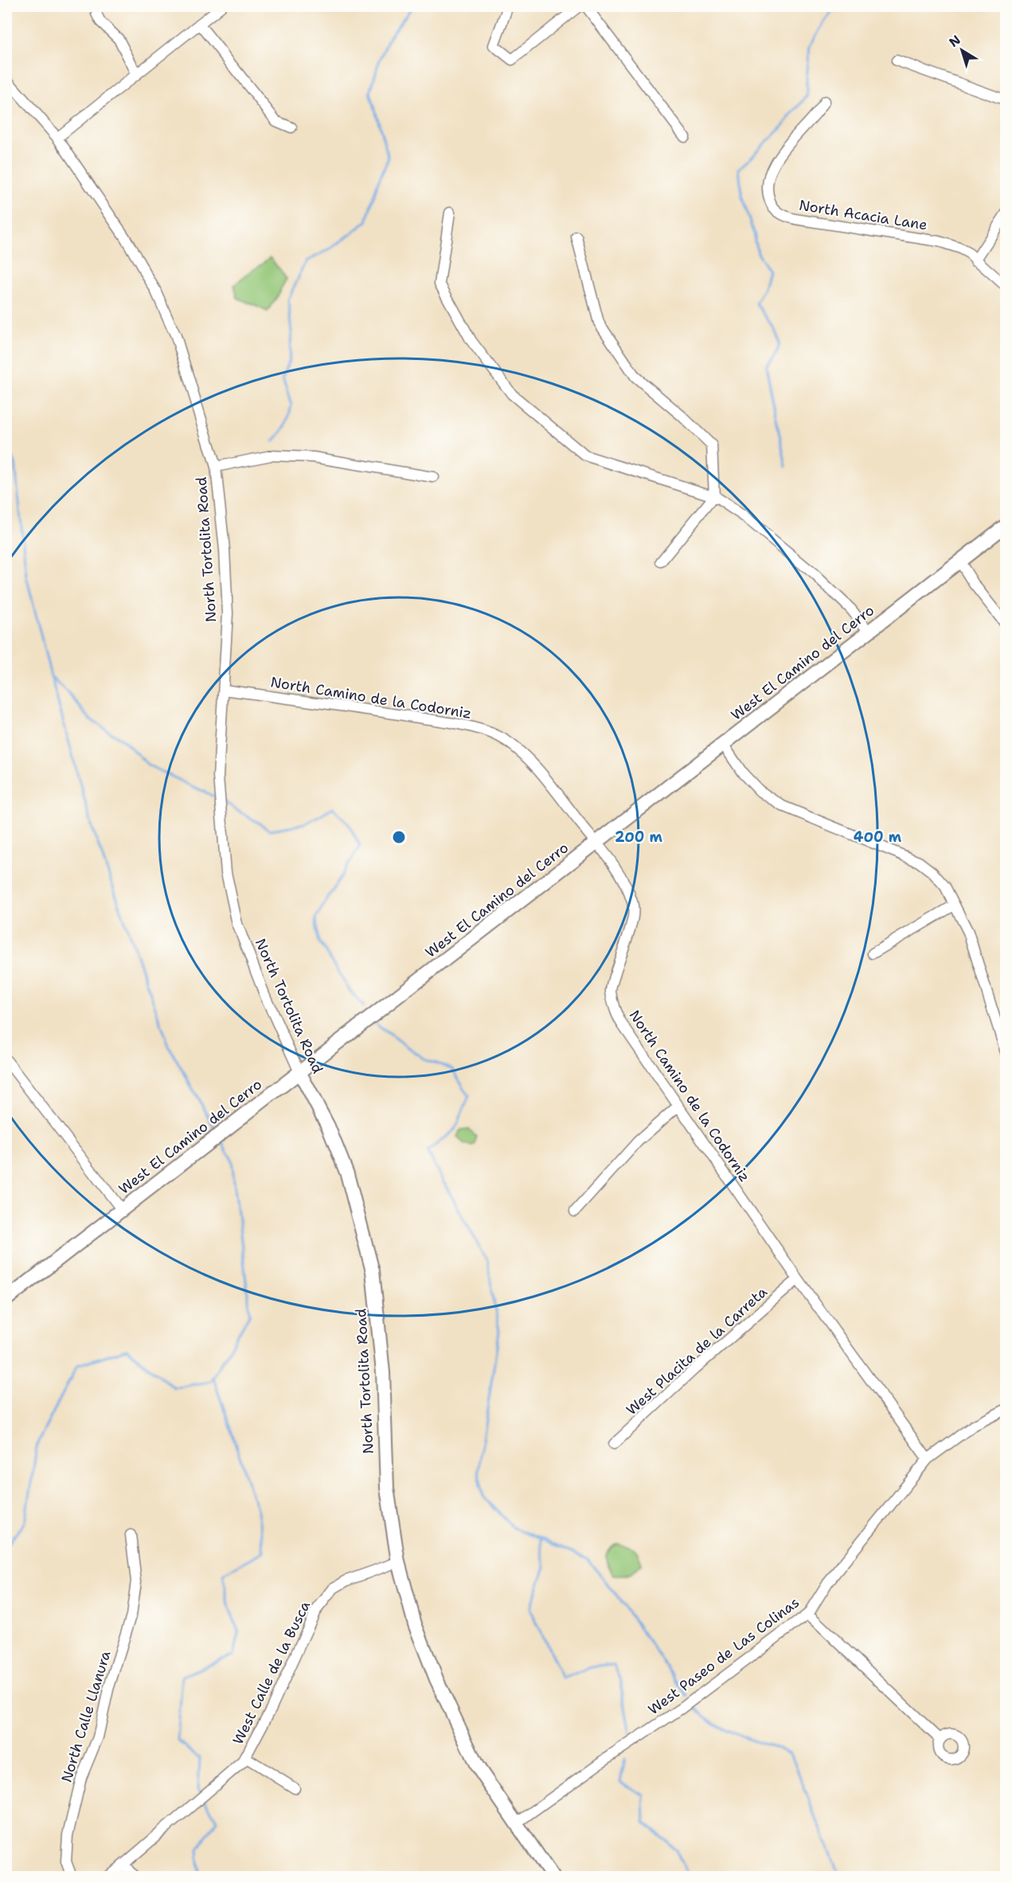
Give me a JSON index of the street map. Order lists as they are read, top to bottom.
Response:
{
  "streets": {
    "street": [
      "North Acacia Lane",
      "North Tortolita Road",
      "West El Camino del Cerro",
      "North Camino de la Codorniz",
      "West Placita de la Carreta",
      "West Paseo de Las Colinas",
      "West Calle de la Busca",
      "North Calle Llanura"
    ]
  },
  "crossings": [
    ["North Tortolita Road", "West El Camino del Cerro"],
    ["North Tortolita Road", "North Camino de la Codorniz"],
    ["North Tortolita Road", "West Paseo de Las Colinas"],
    ["North Tortolita Road", "West Calle de la Busca"],
    ["West El Camino del Cerro", "North Camino de la Codorniz"],
    ["North Camino de la Codorniz", "West Placita de la Carreta"],
    ["North Camino de la Codorniz", "West Paseo de Las Colinas"]
  ],
  "north": "top left",
  "rings": ["200 m", "400 m"]
}
